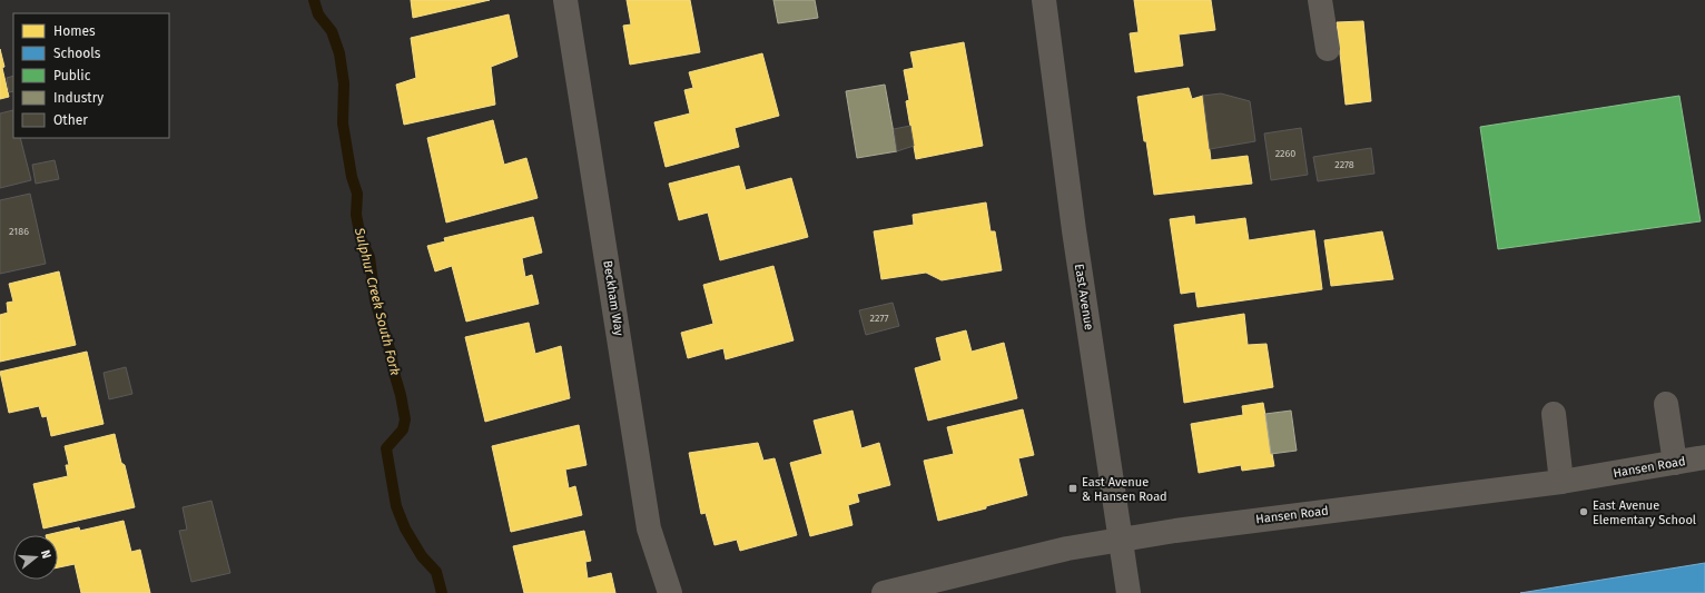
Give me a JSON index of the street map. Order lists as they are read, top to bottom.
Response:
{
  "streets": {
    "street": ["East Avenue", "Beckham Way", "Hansen Road"]
  },
  "crossings": [
    ["East Avenue", "Hansen Road"]
  ],
  "water": ["Sulphur Creek South Fork"],
  "places": {
    "transit": ["East Avenue & Hansen Road"],
    "other": ["East Avenue Elementary School"]
  },
  "house_numbers": [
    "2260",
    "2278",
    "2186",
    "2277"
  ],
  "legend": [
    "Homes",
    "Schools",
    "Public",
    "Industry",
    "Other"
  ],
  "north": "right"
}
